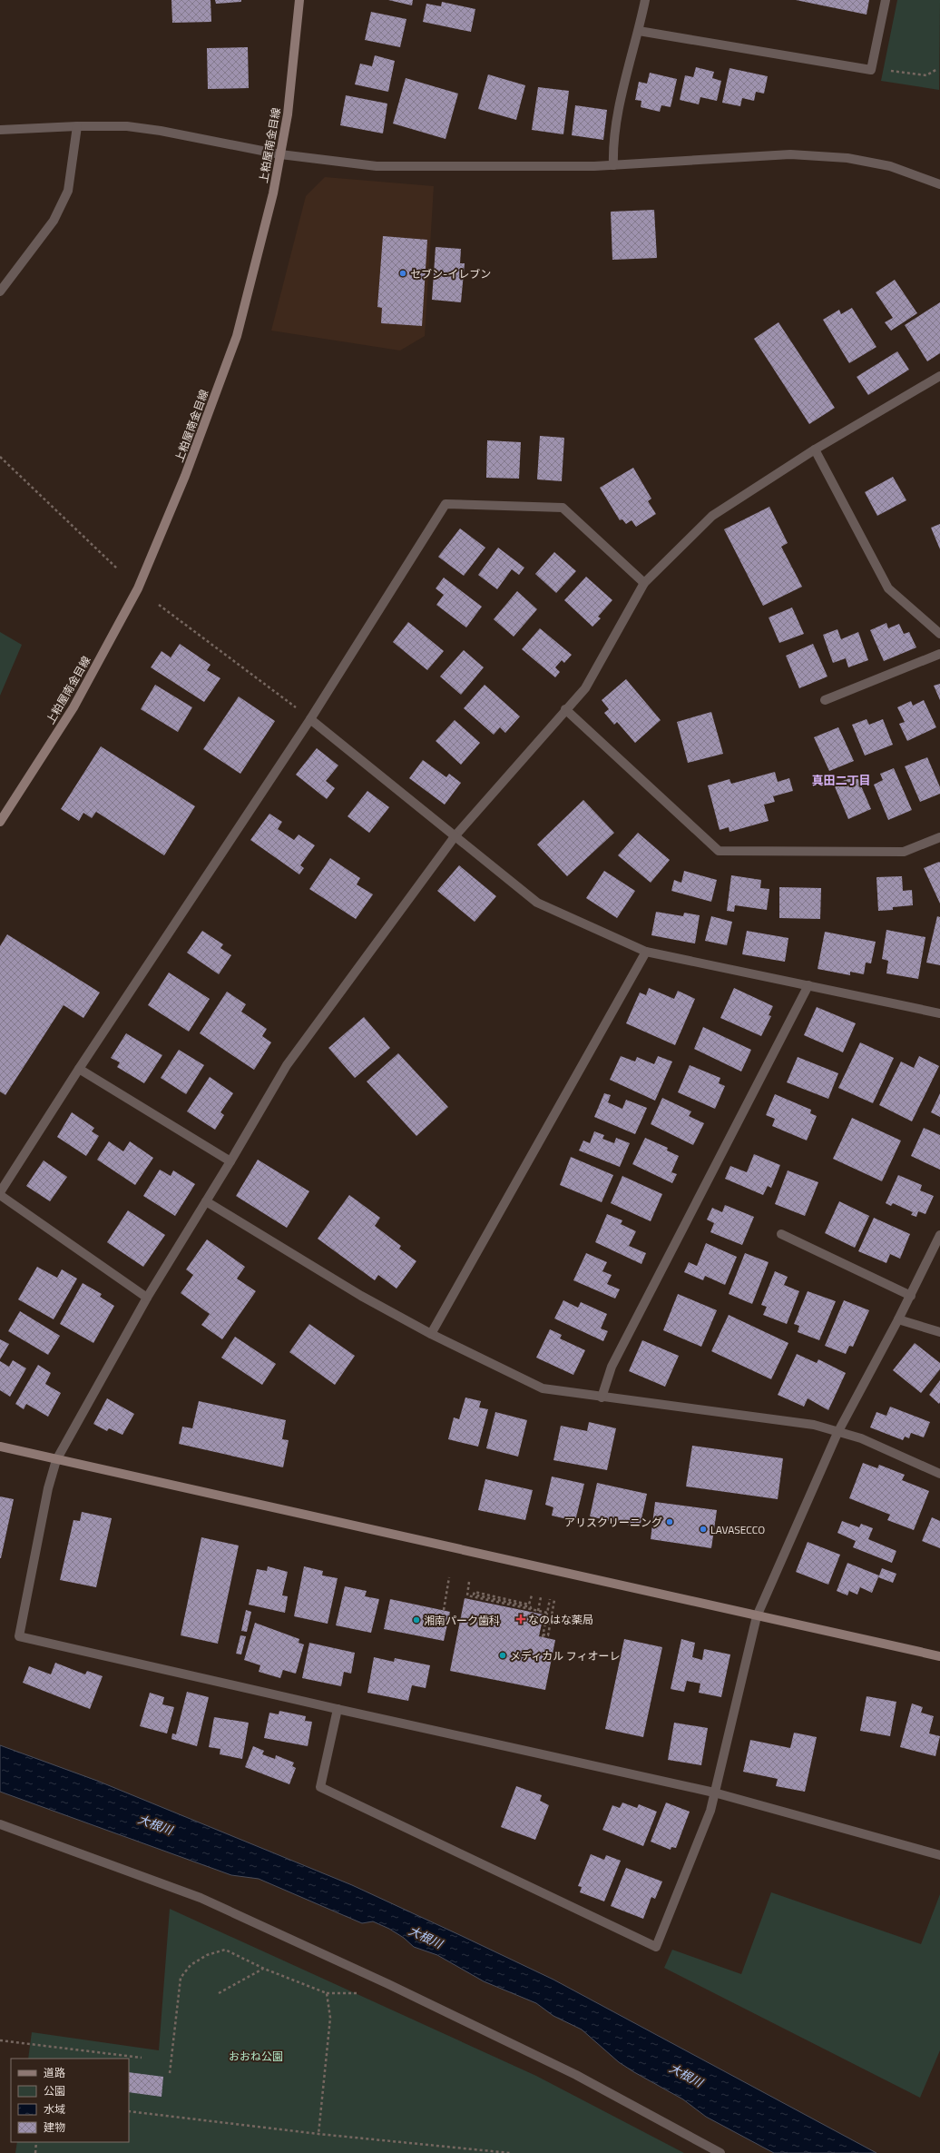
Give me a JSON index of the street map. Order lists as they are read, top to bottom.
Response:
{
  "streets": {
    "street": ["上粕屋南金目線"]
  },
  "districts": ["真田二丁目"],
  "water": ["大根川"],
  "parks": ["おおね公園"],
  "places": {
    "other": [
      "セブン-イレブン",
      "アリスクリーニング",
      "LAVASECCO",
      "湘南パーク歯科",
      "メディカル フィオーレ"
    ],
    "health": ["なのはな薬局"]
  },
  "legend": [
    "道路",
    "公園",
    "水域",
    "建物"
  ]
}
